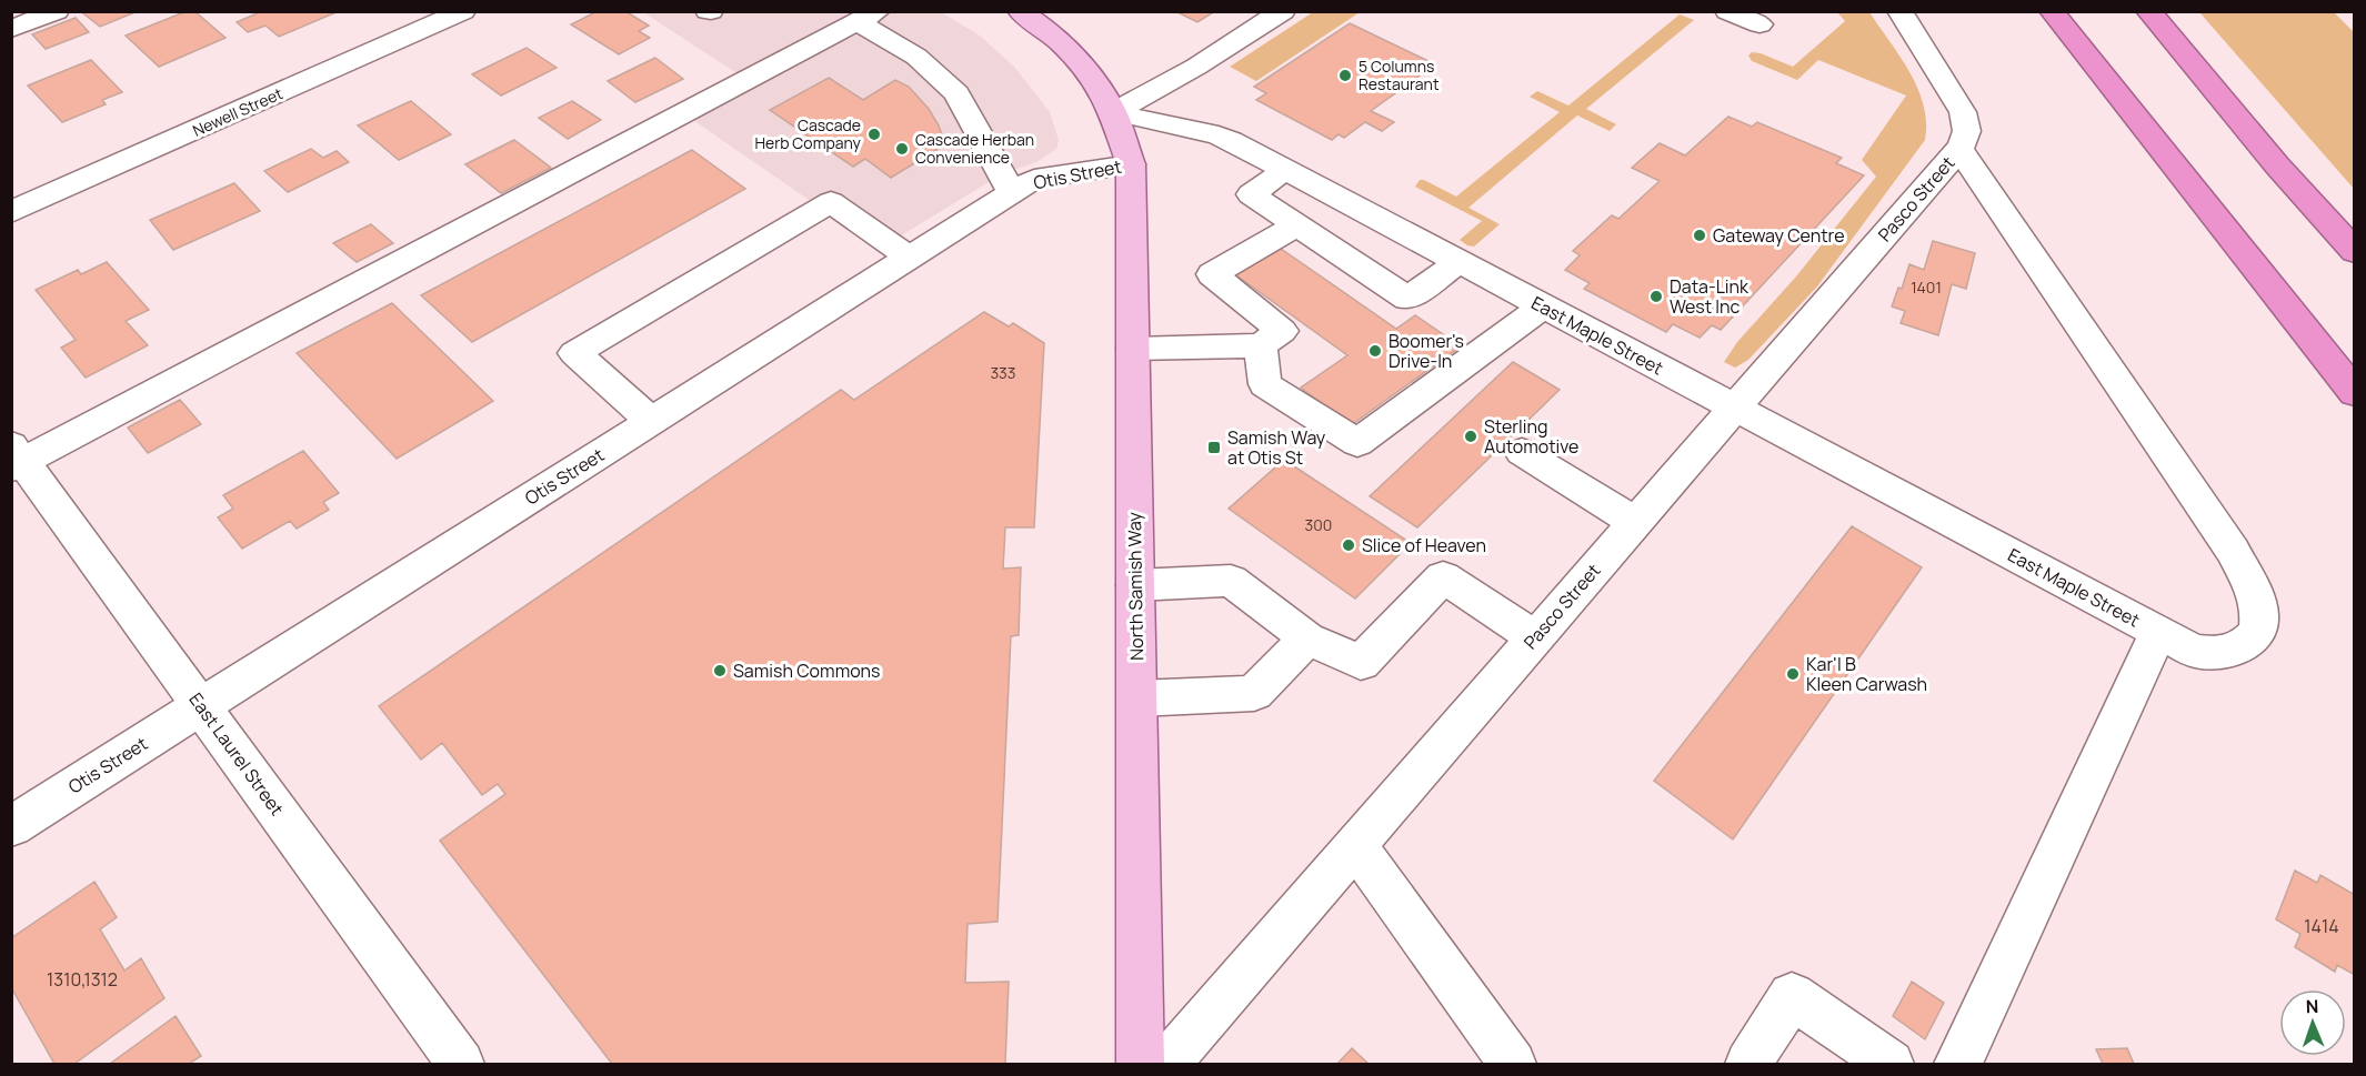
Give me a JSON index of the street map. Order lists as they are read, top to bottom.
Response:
{
  "streets": {
    "main road": ["North Samish Way"],
    "street": [
      "Newell Street",
      "Otis Street",
      "Pasco Street",
      "East Maple Street",
      "East Laurel Street"
    ]
  },
  "crossings": [
    ["Otis Street", "North Samish Way"],
    ["Otis Street", "East Laurel Street"],
    ["Pasco Street", "East Maple Street"],
    ["East Maple Street", "North Samish Way"]
  ],
  "places": {
    "other": [
      "5 Columns Restaurant",
      "Cascade Herb Company",
      "Cascade Herban Convenience",
      "Gateway Centre",
      "Data-Link West Inc",
      "Boomer's Drive-In",
      "Sterling Automotive",
      "Slice of Heaven",
      "Samish Commons",
      "Kar'l B Kleen Carwash"
    ],
    "transit": ["Samish Way at Otis St"]
  },
  "house_numbers": [
    "1401",
    "333",
    "300",
    "1414",
    "1310,1312"
  ],
  "north": "top"
}
